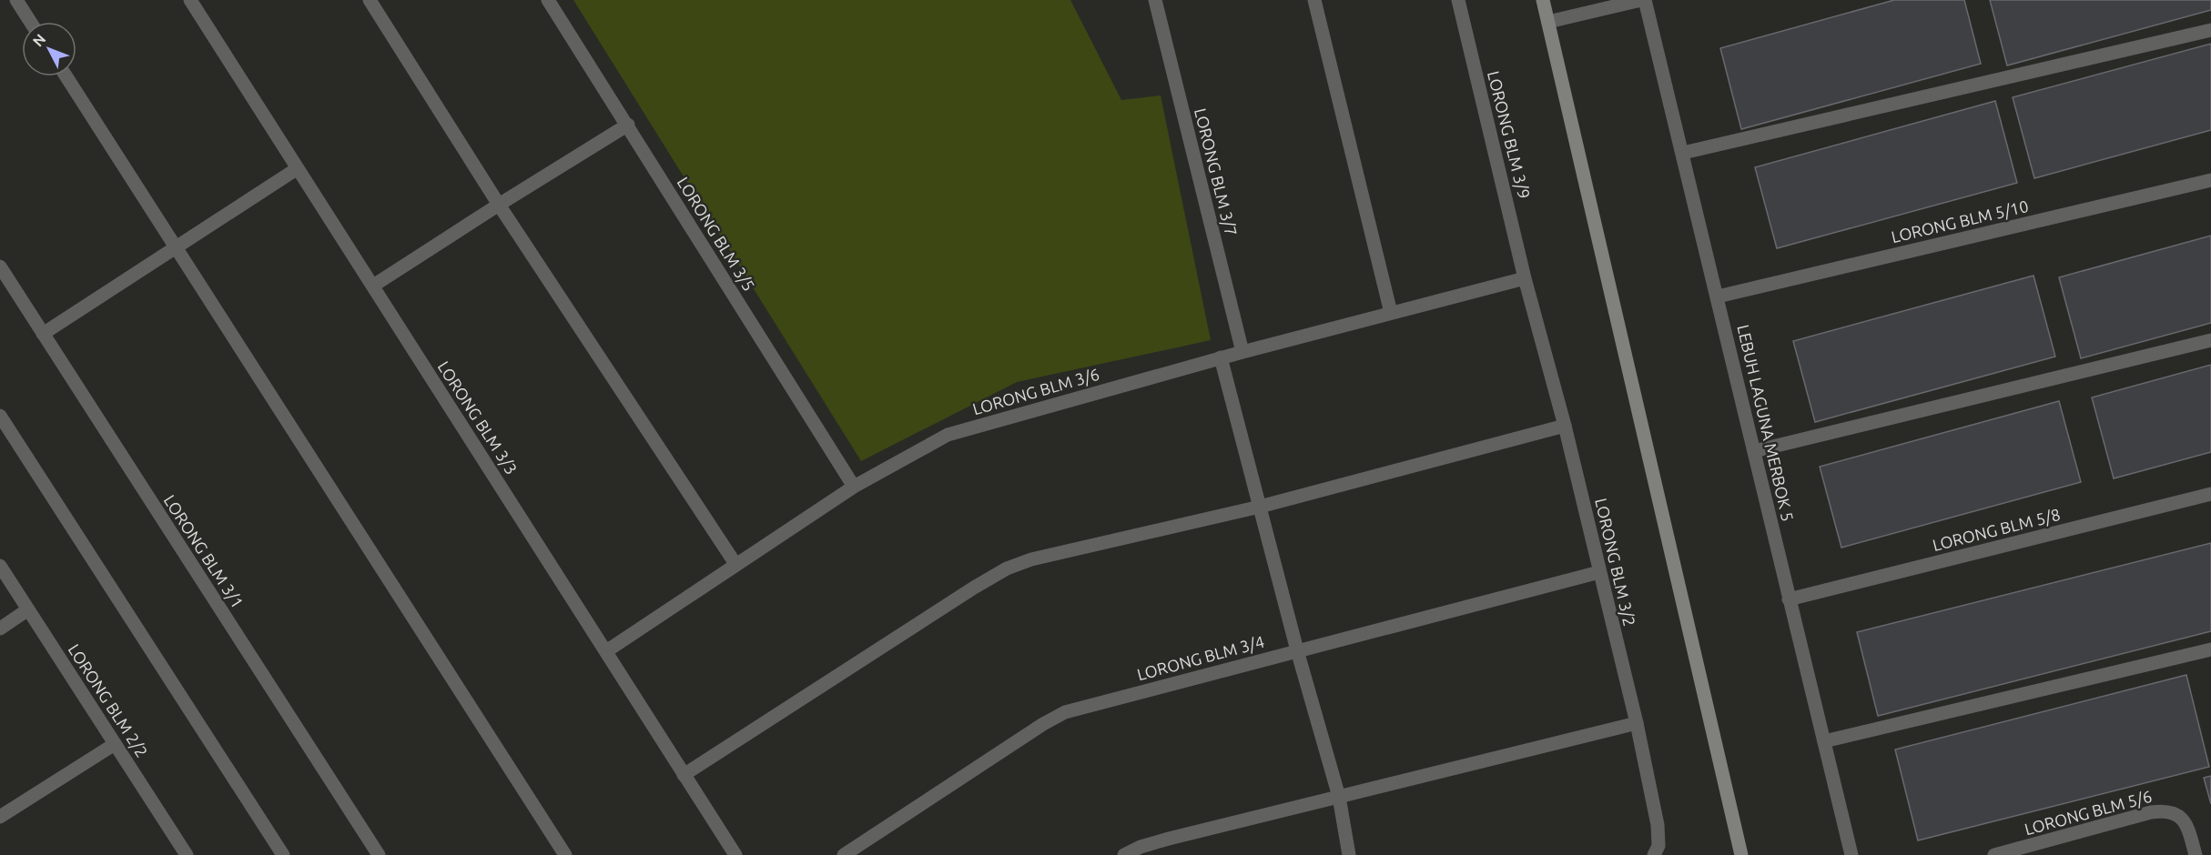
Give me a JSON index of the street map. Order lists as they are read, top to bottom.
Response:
{
  "streets": {
    "street": [
      "LORONG BLM 3/9",
      "LORONG BLM 3/7",
      "LORONG BLM 5/10",
      "LORONG BLM 3/5",
      "LORONG BLM 3/6",
      "LORONG BLM 3/3",
      "LEBUH LAGUNA MERBOK 5",
      "LORONG BLM 5/8",
      "LORONG BLM 3/1",
      "LORONG BLM 3/2",
      "LORONG BLM 3/4",
      "LORONG BLM 2/2",
      "LORONG BLM 5/6"
    ]
  },
  "crossings": [
    ["LORONG BLM 3/9", "LORONG BLM 3/6"],
    ["LORONG BLM 3/9", "LORONG BLM 3/2"],
    ["LORONG BLM 3/7", "LORONG BLM 3/6"],
    ["LORONG BLM 5/10", "LEBUH LAGUNA MERBOK 5"],
    ["LORONG BLM 3/5", "LORONG BLM 3/6"],
    ["LORONG BLM 3/6", "LORONG BLM 3/3"],
    ["LORONG BLM 3/6", "LORONG BLM 3/2"],
    ["LEBUH LAGUNA MERBOK 5", "LORONG BLM 5/8"],
    ["LORONG BLM 3/2", "LORONG BLM 3/4"]
  ],
  "north": "top left"
}
